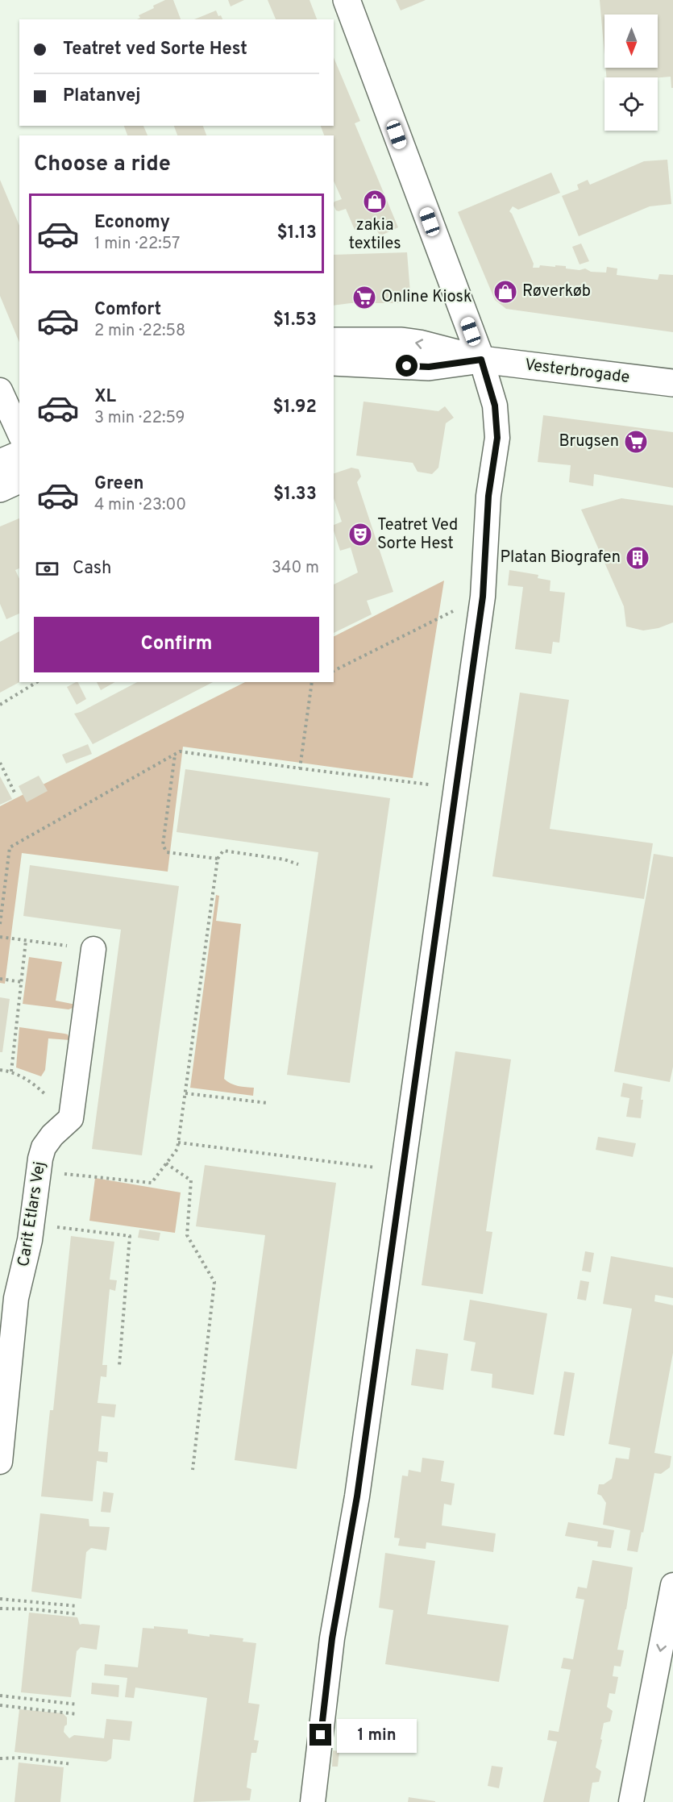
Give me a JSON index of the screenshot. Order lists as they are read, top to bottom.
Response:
{
  "streets": {
    "street": ["Vesterbrogade", "Carit Etlars Vej"]
  },
  "places": {
    "shop": ["zakia textiles", "Røverkøb"],
    "supermarket": ["Online Kiosk", "Brugsen"],
    "theatre": ["Teatret Ved Sorte Hest"],
    "building": ["Platan Biografen"]
  },
  "north": "bottom",
  "page": {
    "banner": ["Teatret ved Sorte Hest", "Platanvej"],
    "heading": "Choose a ride",
    "list": [
      {
        "name": "Economy",
        "note": "1 min · 22:57",
        "value": "$1.13"
      },
      {
        "name": "Comfort",
        "note": "2 min · 22:58",
        "value": "$1.53"
      },
      {
        "name": "XL",
        "note": "3 min · 22:59",
        "value": "$1.92"
      },
      {
        "name": "Green",
        "note": "4 min · 23:00",
        "value": "$1.33"
      }
    ],
    "pay": ["Cash", "340 m"],
    "buttons": "Confirm",
    "bubble": "1 min"
  }
}
